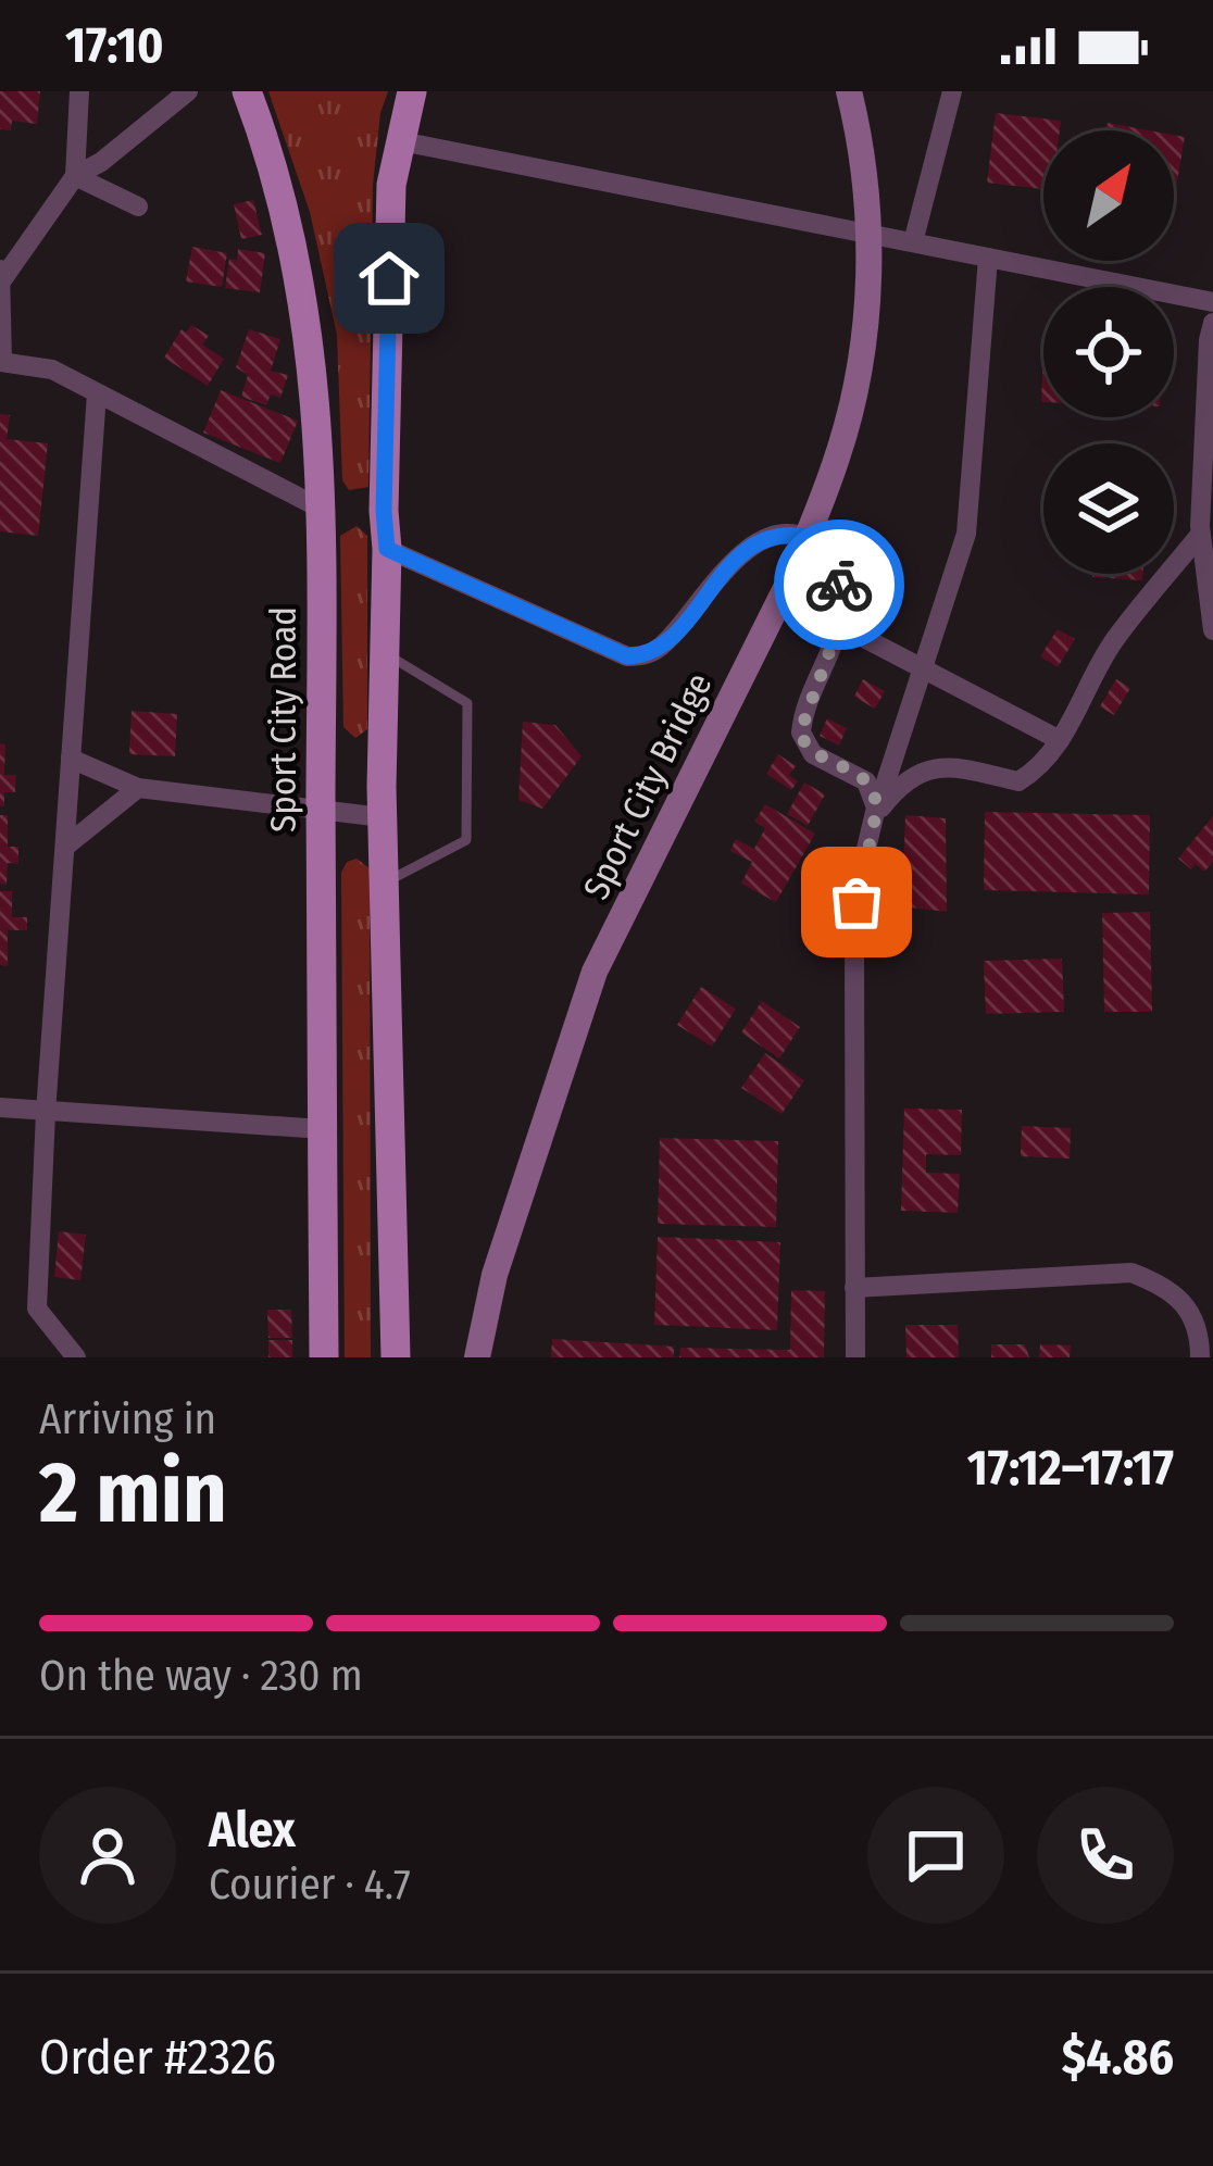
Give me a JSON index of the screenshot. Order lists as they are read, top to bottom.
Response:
{
  "streets": {
    "main road": ["Sport City Road", "Sport City Bridge"]
  },
  "north": "top right",
  "page": {
    "status": "17:10",
    "heading": ["2 min", "Arriving in", "17:12–17:17"],
    "panel": [
      "Alex",
      "Courier · 4.7",
      "Order #2326",
      "$4.86"
    ],
    "bar": "On the way · 230 m"
  }
}
